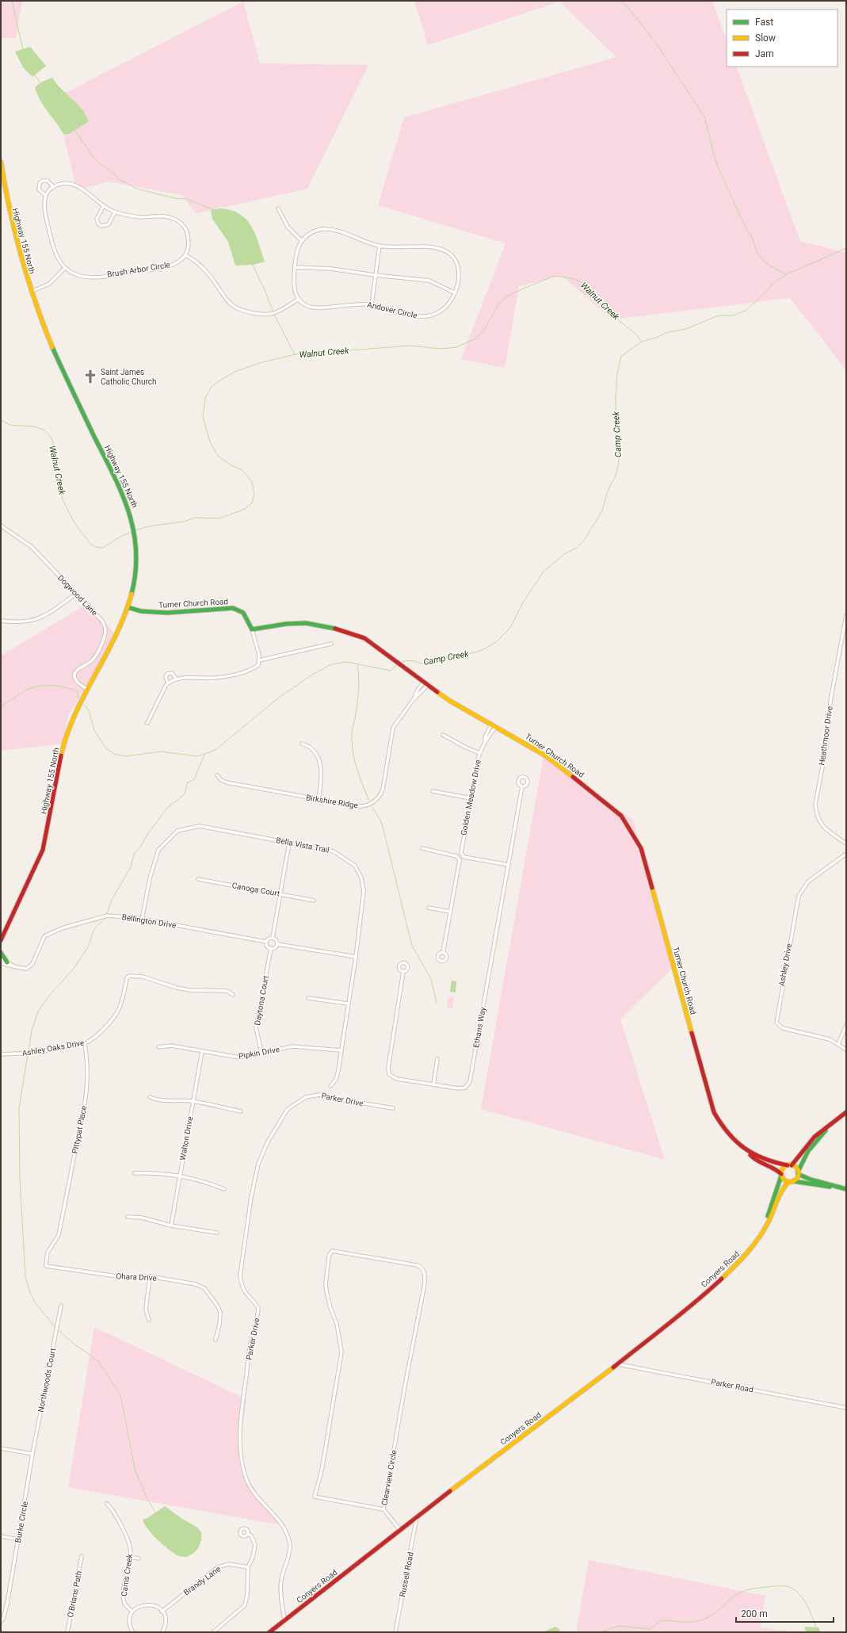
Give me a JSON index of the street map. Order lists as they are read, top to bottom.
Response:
{
  "streets": {
    "main road": ["Highway 155 North", "Turner Church Road", "Conyers Road"],
    "street": [
      "Brush Arbor Circle",
      "Andover Circle",
      "Dogwood Lane",
      "Heathmoor Drive",
      "Golden Meadow Drive",
      "Birkshire Ridge",
      "Bella Vista Trail",
      "Canoga Court",
      "Bellington Drive",
      "Ashley Drive",
      "Daytona Court",
      "Ethans Way",
      "Ashley Oaks Drive",
      "Pipkin Drive",
      "Parker Drive",
      "Pittypat Place",
      "Walton Drive",
      "Ohara Drive",
      "Northwoods Court",
      "Parker Road",
      "Clearview Circle",
      "Burke Circle",
      "Russell Road",
      "Cams Creek",
      "Brandy Lane",
      "O'Brians Path"
    ]
  },
  "crossings": [
    ["Highway 155 North", "Dogwood Lane"],
    ["Highway 155 North", "Turner Church Road"],
    ["Turner Church Road", "Golden Meadow Drive"],
    ["Turner Church Road", "Birkshire Ridge"],
    ["Turner Church Road", "Conyers Road"],
    ["Bella Vista Trail", "Bellington Drive"],
    ["Bella Vista Trail", "Pipkin Drive"],
    ["Bellington Drive", "Daytona Court"],
    ["Daytona Court", "Pipkin Drive"],
    ["Ashley Oaks Drive", "Pittypat Place"],
    ["Pipkin Drive", "Walton Drive"],
    ["Parker Drive", "Conyers Road"],
    ["Pittypat Place", "Ohara Drive"],
    ["Conyers Road", "Parker Road"],
    ["Conyers Road", "Russell Road"],
    ["Northwoods Court", "Burke Circle"]
  ],
  "water": ["Walnut Creek", "Camp Creek"],
  "places": {
    "church": ["Saint James Catholic Church"]
  },
  "legend": ["Fast", "Slow", "Jam"],
  "scale_bar": "200 m"
}
